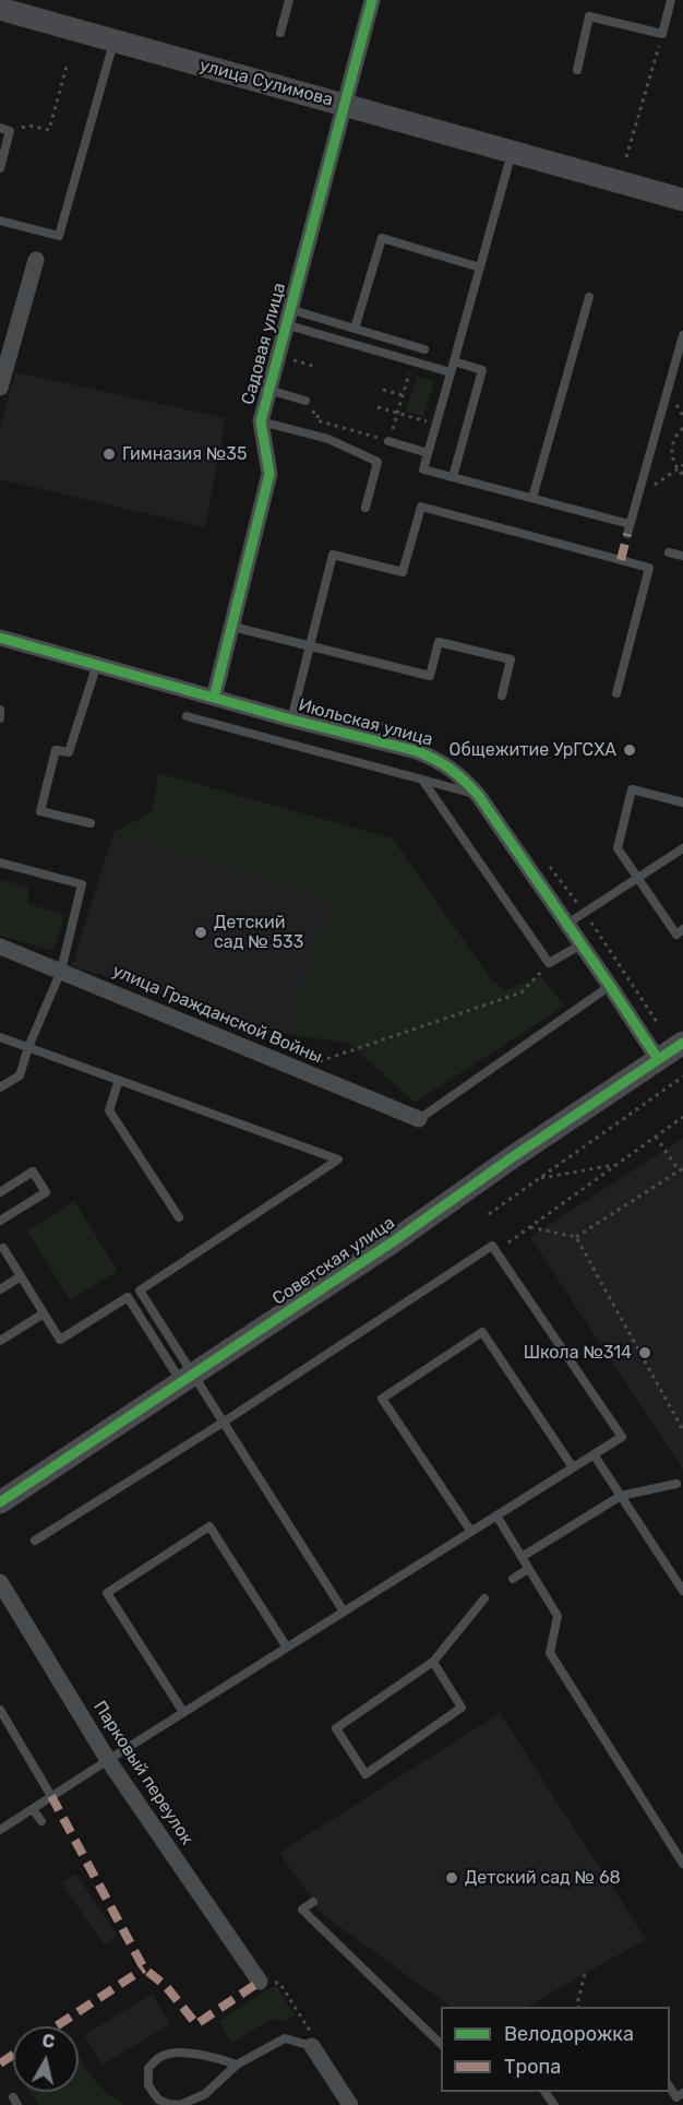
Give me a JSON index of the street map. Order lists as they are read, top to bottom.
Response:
{
  "streets": {
    "street": [
      "улица Сулимова",
      "Садовая улица",
      "Июльская улица",
      "улица Гражданской Войны",
      "Советская улица",
      "Парковый переулок"
    ]
  },
  "crossings": [
    ["улица Сулимова", "Садовая улица"],
    ["Садовая улица", "Июльская улица"],
    ["Июльская улица", "Советская улица"]
  ],
  "places": [
    "Гимназия №35",
    "Общежитие УрГСХА",
    "Детский сад № 533",
    "Школа №314",
    "Детский сад № 68"
  ],
  "legend": ["Велодорожка", "Тропа"],
  "north": "top"
}
